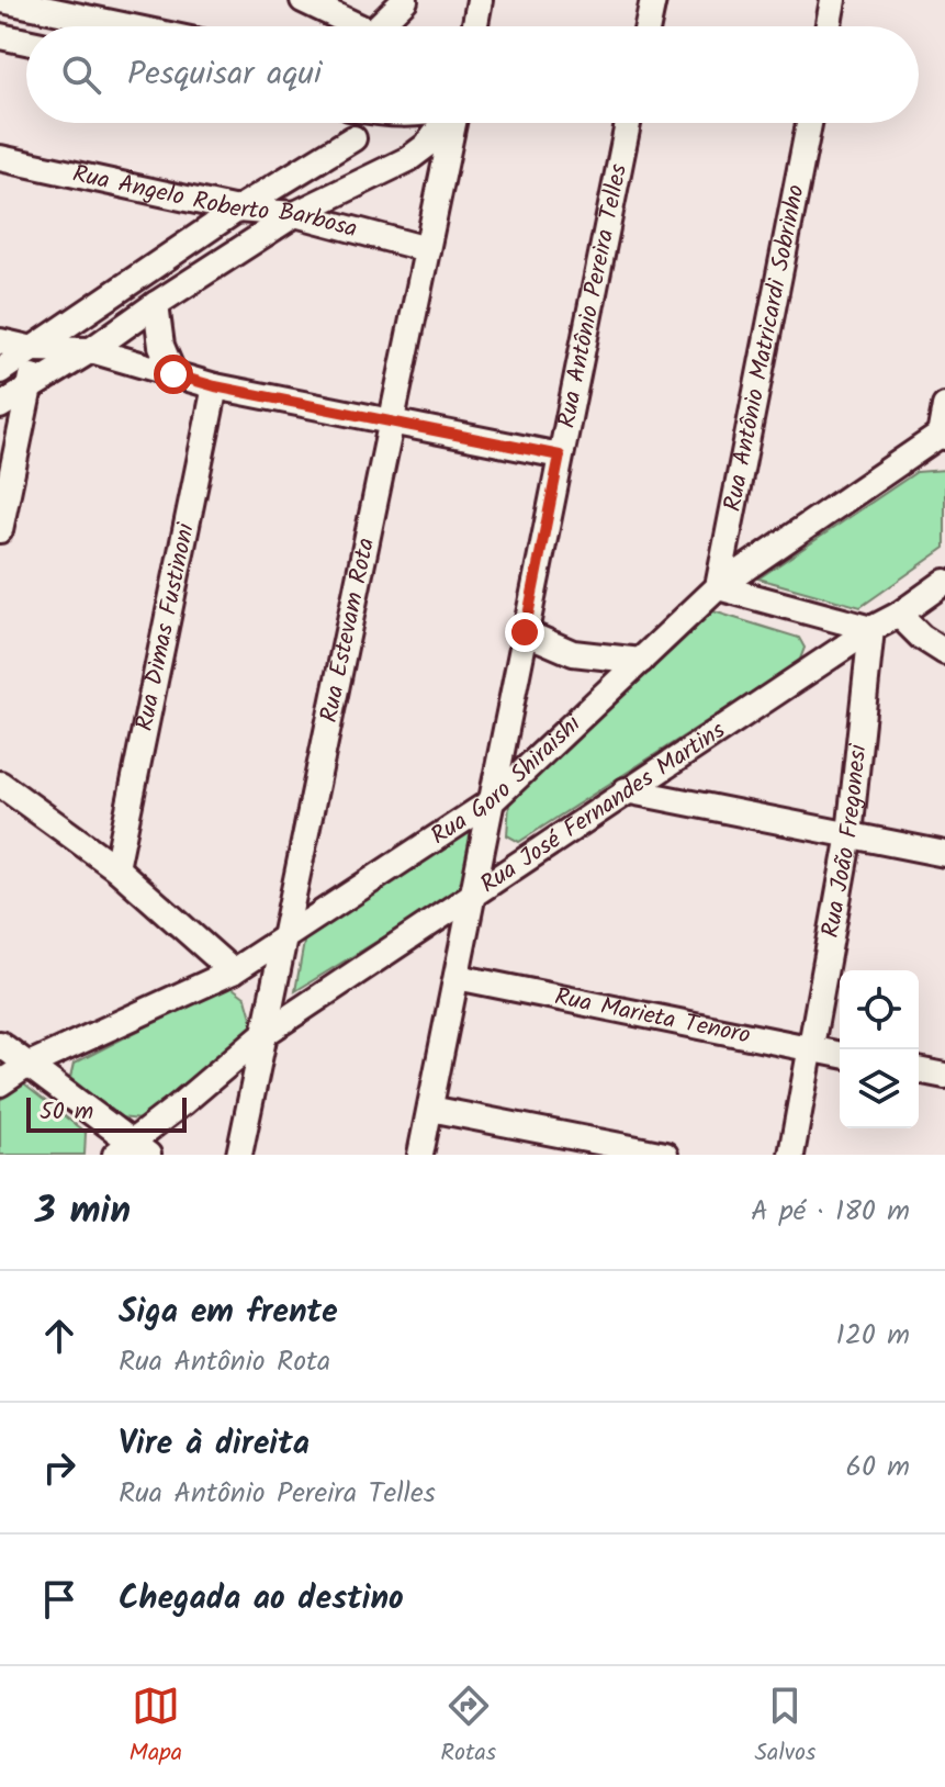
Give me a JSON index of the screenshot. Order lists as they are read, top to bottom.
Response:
{
  "streets": {
    "street": [
      "Rua Ângelo Roberto Barbosa",
      "Rua Antônio Pereira Telles",
      "Rua Antônio Matricardi Sobrinho",
      "Rua Dimas Fustinoni",
      "Rua Estevam Rota",
      "Rua Goro Shiraishi",
      "Rua José Fernandes Martins",
      "Rua João Fregonesi",
      "Rua Marieta Tenoro"
    ]
  },
  "crossings": [
    ["Rua Ângelo Roberto Barbosa", "Rua Estevam Rota"],
    ["Rua Antônio Pereira Telles", "Rua Goro Shiraishi"],
    ["Rua Antônio Pereira Telles", "Rua José Fernandes Martins"],
    ["Rua Antônio Pereira Telles", "Rua Marieta Tenoro"],
    ["Rua Antônio Matricardi Sobrinho", "Rua Goro Shiraishi"],
    ["Rua Estevam Rota", "Rua Goro Shiraishi"],
    ["Rua Estevam Rota", "Rua José Fernandes Martins"],
    ["Rua José Fernandes Martins", "Rua João Fregonesi"],
    ["Rua João Fregonesi", "Rua Marieta Tenoro"]
  ],
  "scale_bar": "50 m",
  "page": {
    "search": "Pesquisar aqui",
    "scale": "50 m",
    "heading": ["3 min", "A pé · 180 m"],
    "list": [
      ["Siga em frente", "Rua Antônio Rota", "120 m"],
      ["Vire à direita", "Rua Antônio Pereira Telles", "60 m"],
      "Chegada ao destino"
    ],
    "nav": ["Mapa", "Rotas", "Salvos"]
  }
}
